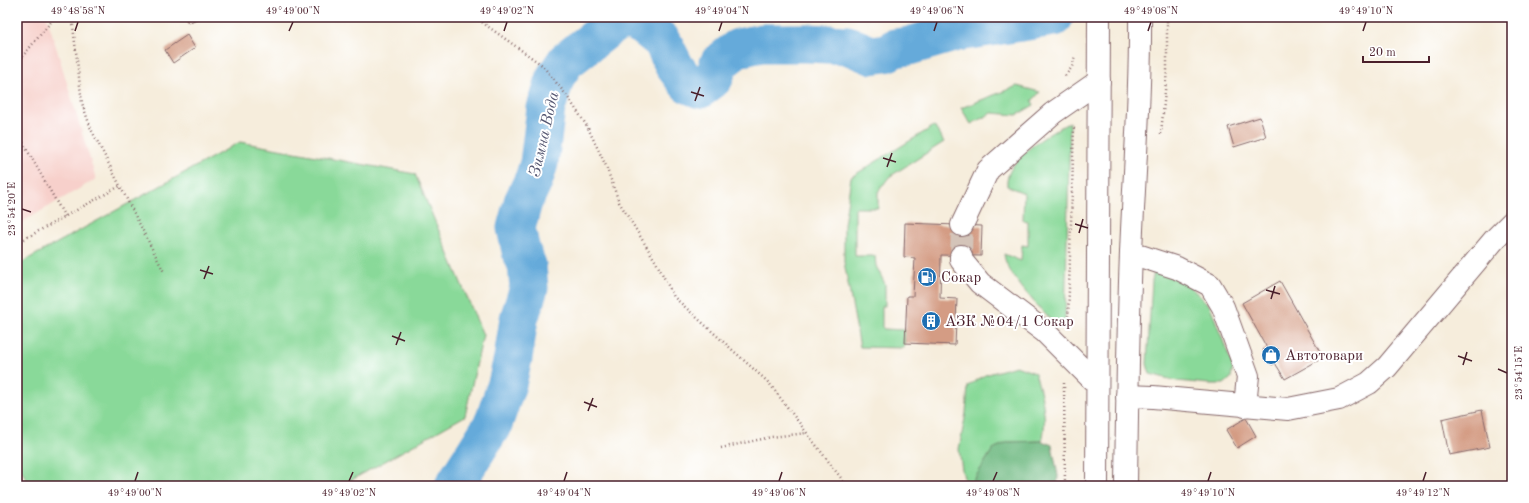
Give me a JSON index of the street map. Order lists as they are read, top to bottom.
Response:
{
  "water": ["Зимна Вода"],
  "places": {
    "fuel station": ["Сокар"],
    "building": ["АЗК №04/1 Сокар"],
    "shop": ["Автотовари"]
  },
  "scale_bar": "20 m",
  "coordinates": [
    "49°48'58\"N",
    "49°49'00\"N",
    "49°49'02\"N",
    "49°49'04\"N",
    "49°49'06\"N",
    "49°49'08\"N",
    "49°49'10\"N",
    "23°54'20\"E",
    "23°54'15\"E",
    "49°49'12\"N"
  ]
}
